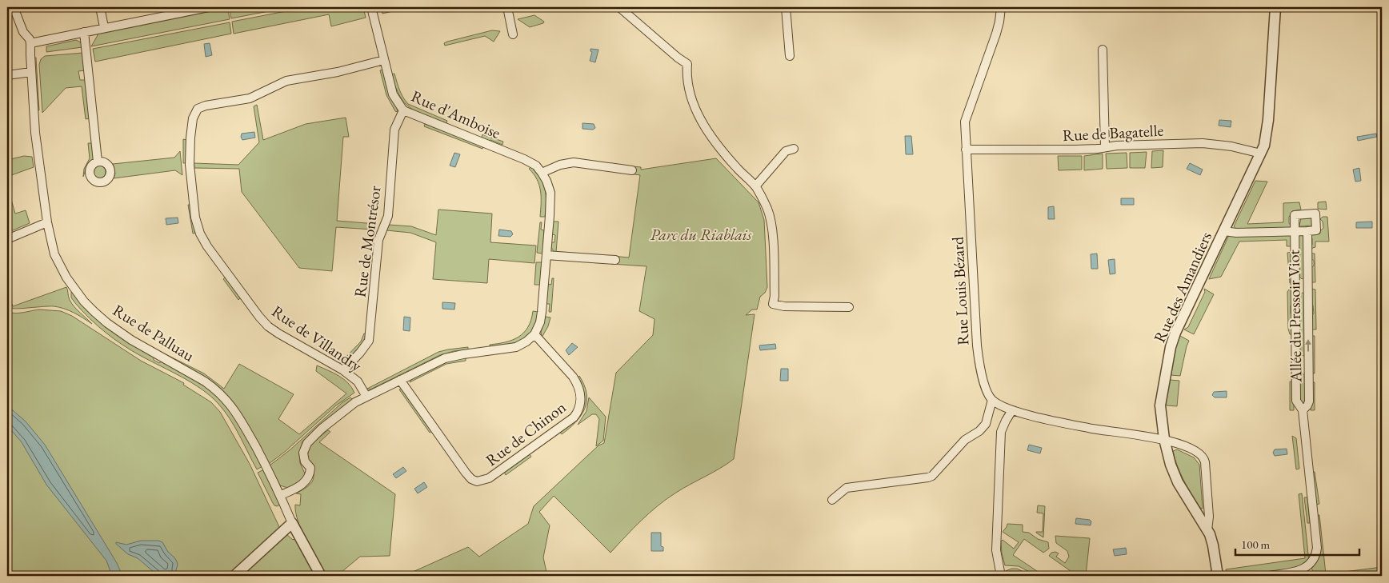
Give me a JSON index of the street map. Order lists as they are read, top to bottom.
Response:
{
  "streets": {
    "street": [
      "Rue d'Amboise",
      "Rue de Bagatelle",
      "Rue de Montrésor",
      "Rue des Amandiers",
      "Rue Louis Bézard",
      "Allée du Pressoir Viot",
      "Rue de Palluau",
      "Rue de Villandry",
      "Rue de Chinon"
    ]
  },
  "crossings": [
    ["Rue d'Amboise", "Rue de Montrésor"],
    ["Rue d'Amboise", "Rue de Villandry"],
    ["Rue d'Amboise", "Rue de Chinon"],
    ["Rue de Bagatelle", "Rue des Amandiers"],
    ["Rue de Bagatelle", "Rue Louis Bézard"],
    ["Rue de Montrésor", "Rue de Villandry"],
    ["Rue des Amandiers", "Allée du Pressoir Viot"]
  ],
  "parks": ["Parc du Riablais"],
  "scale_bar": "100 m"
}
